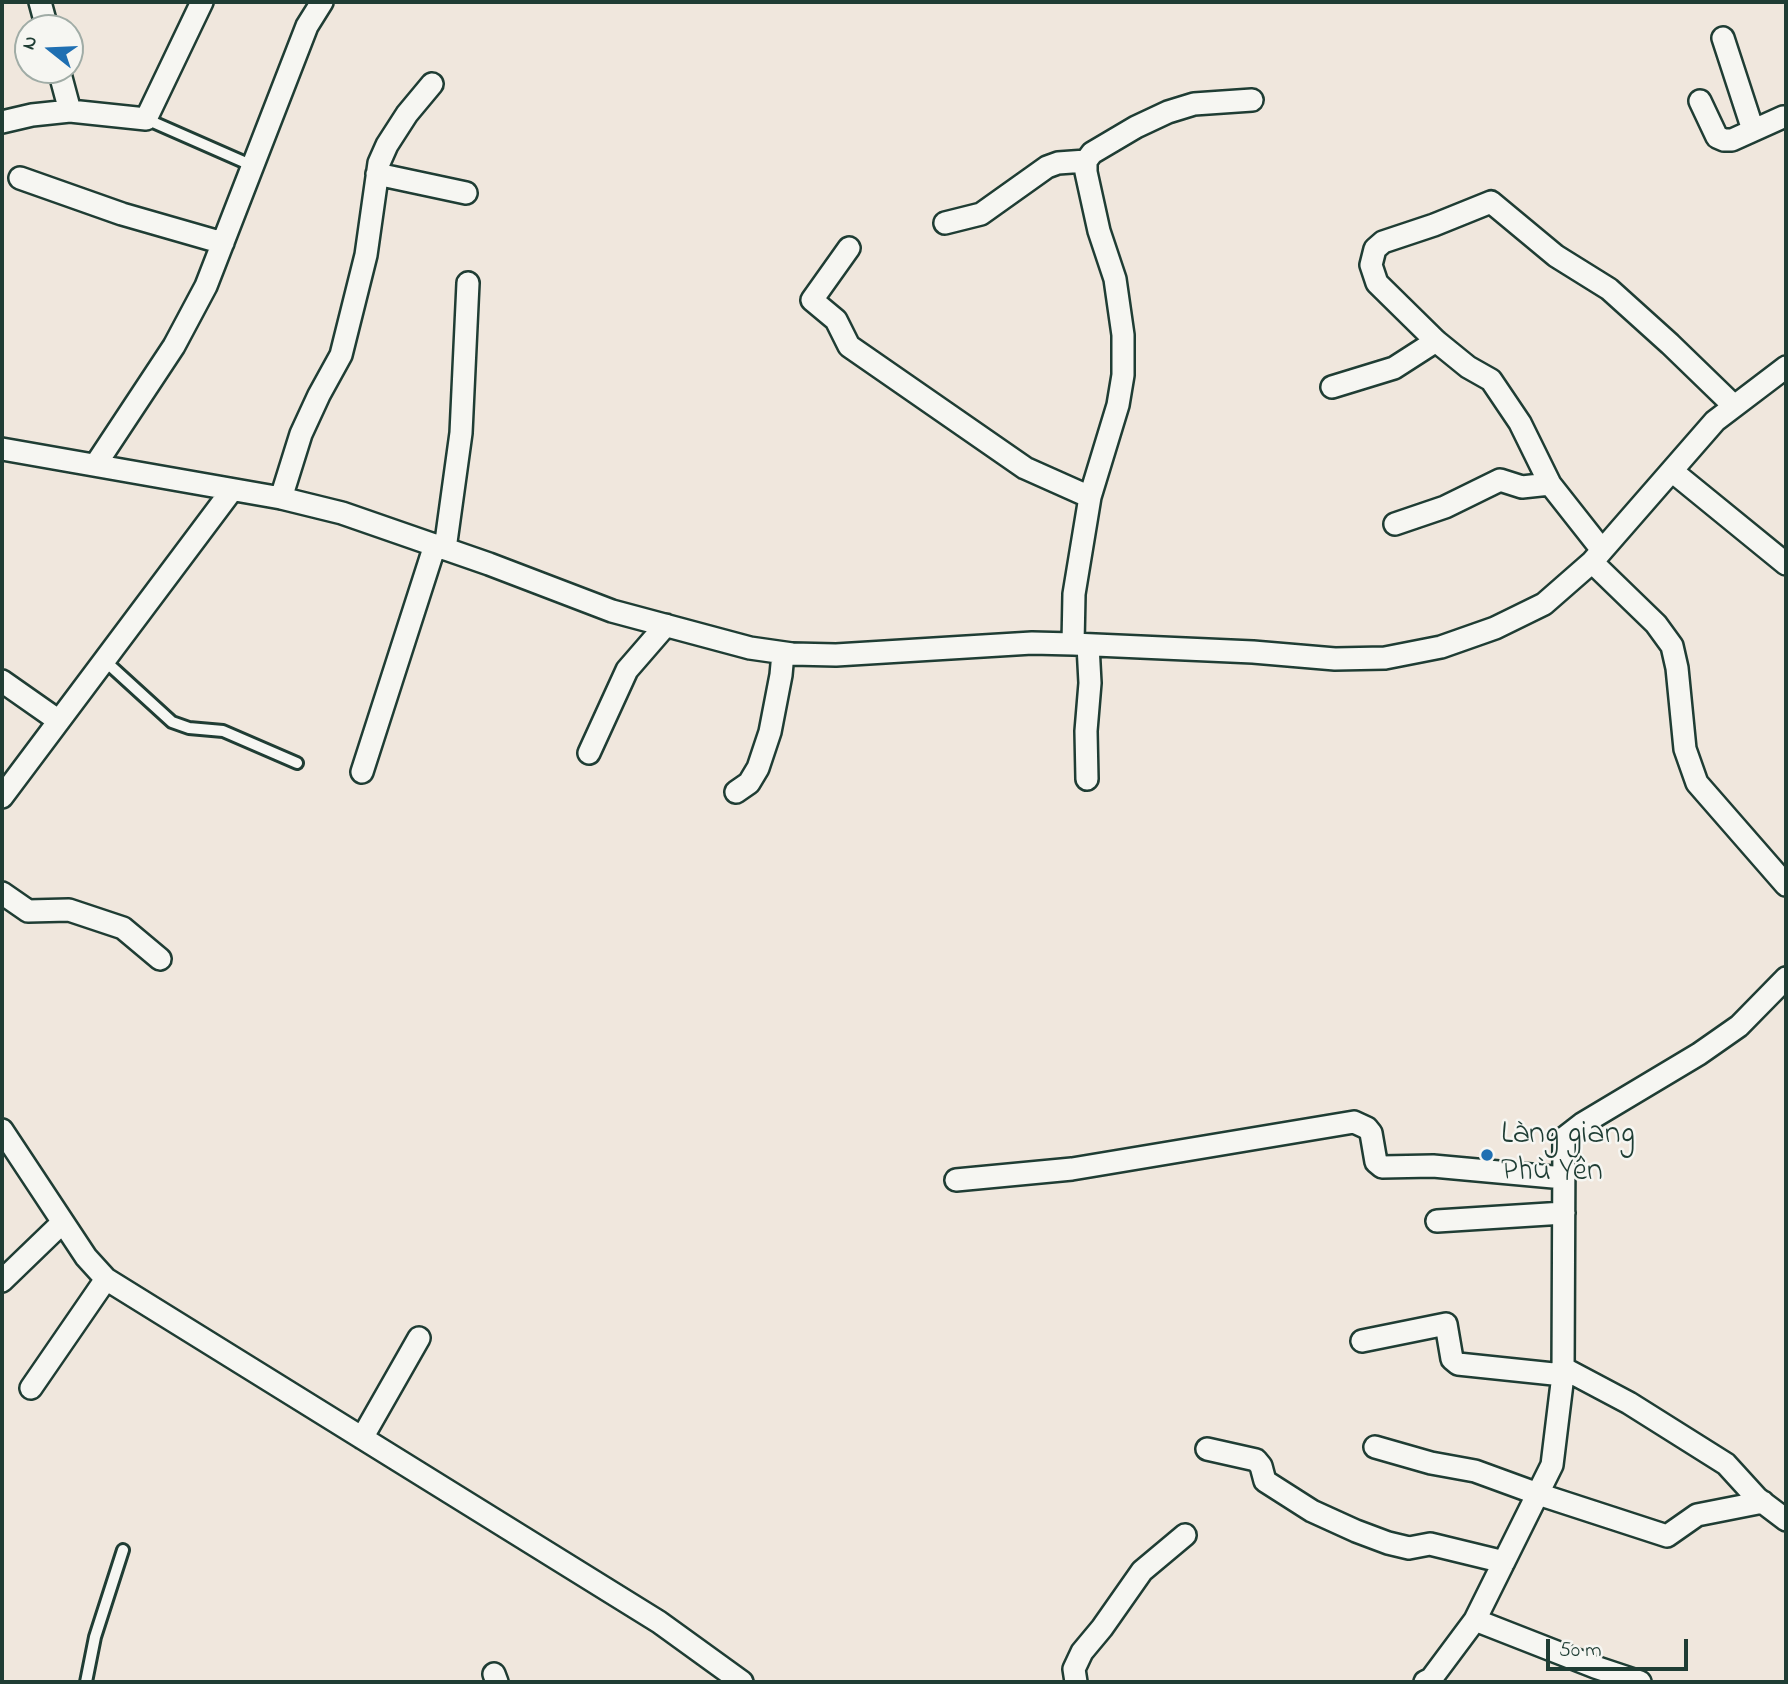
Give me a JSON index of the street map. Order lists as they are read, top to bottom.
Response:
{
  "places": ["Làng giang Phù Yên"],
  "scale_bar": "50 m",
  "north": "left"
}
